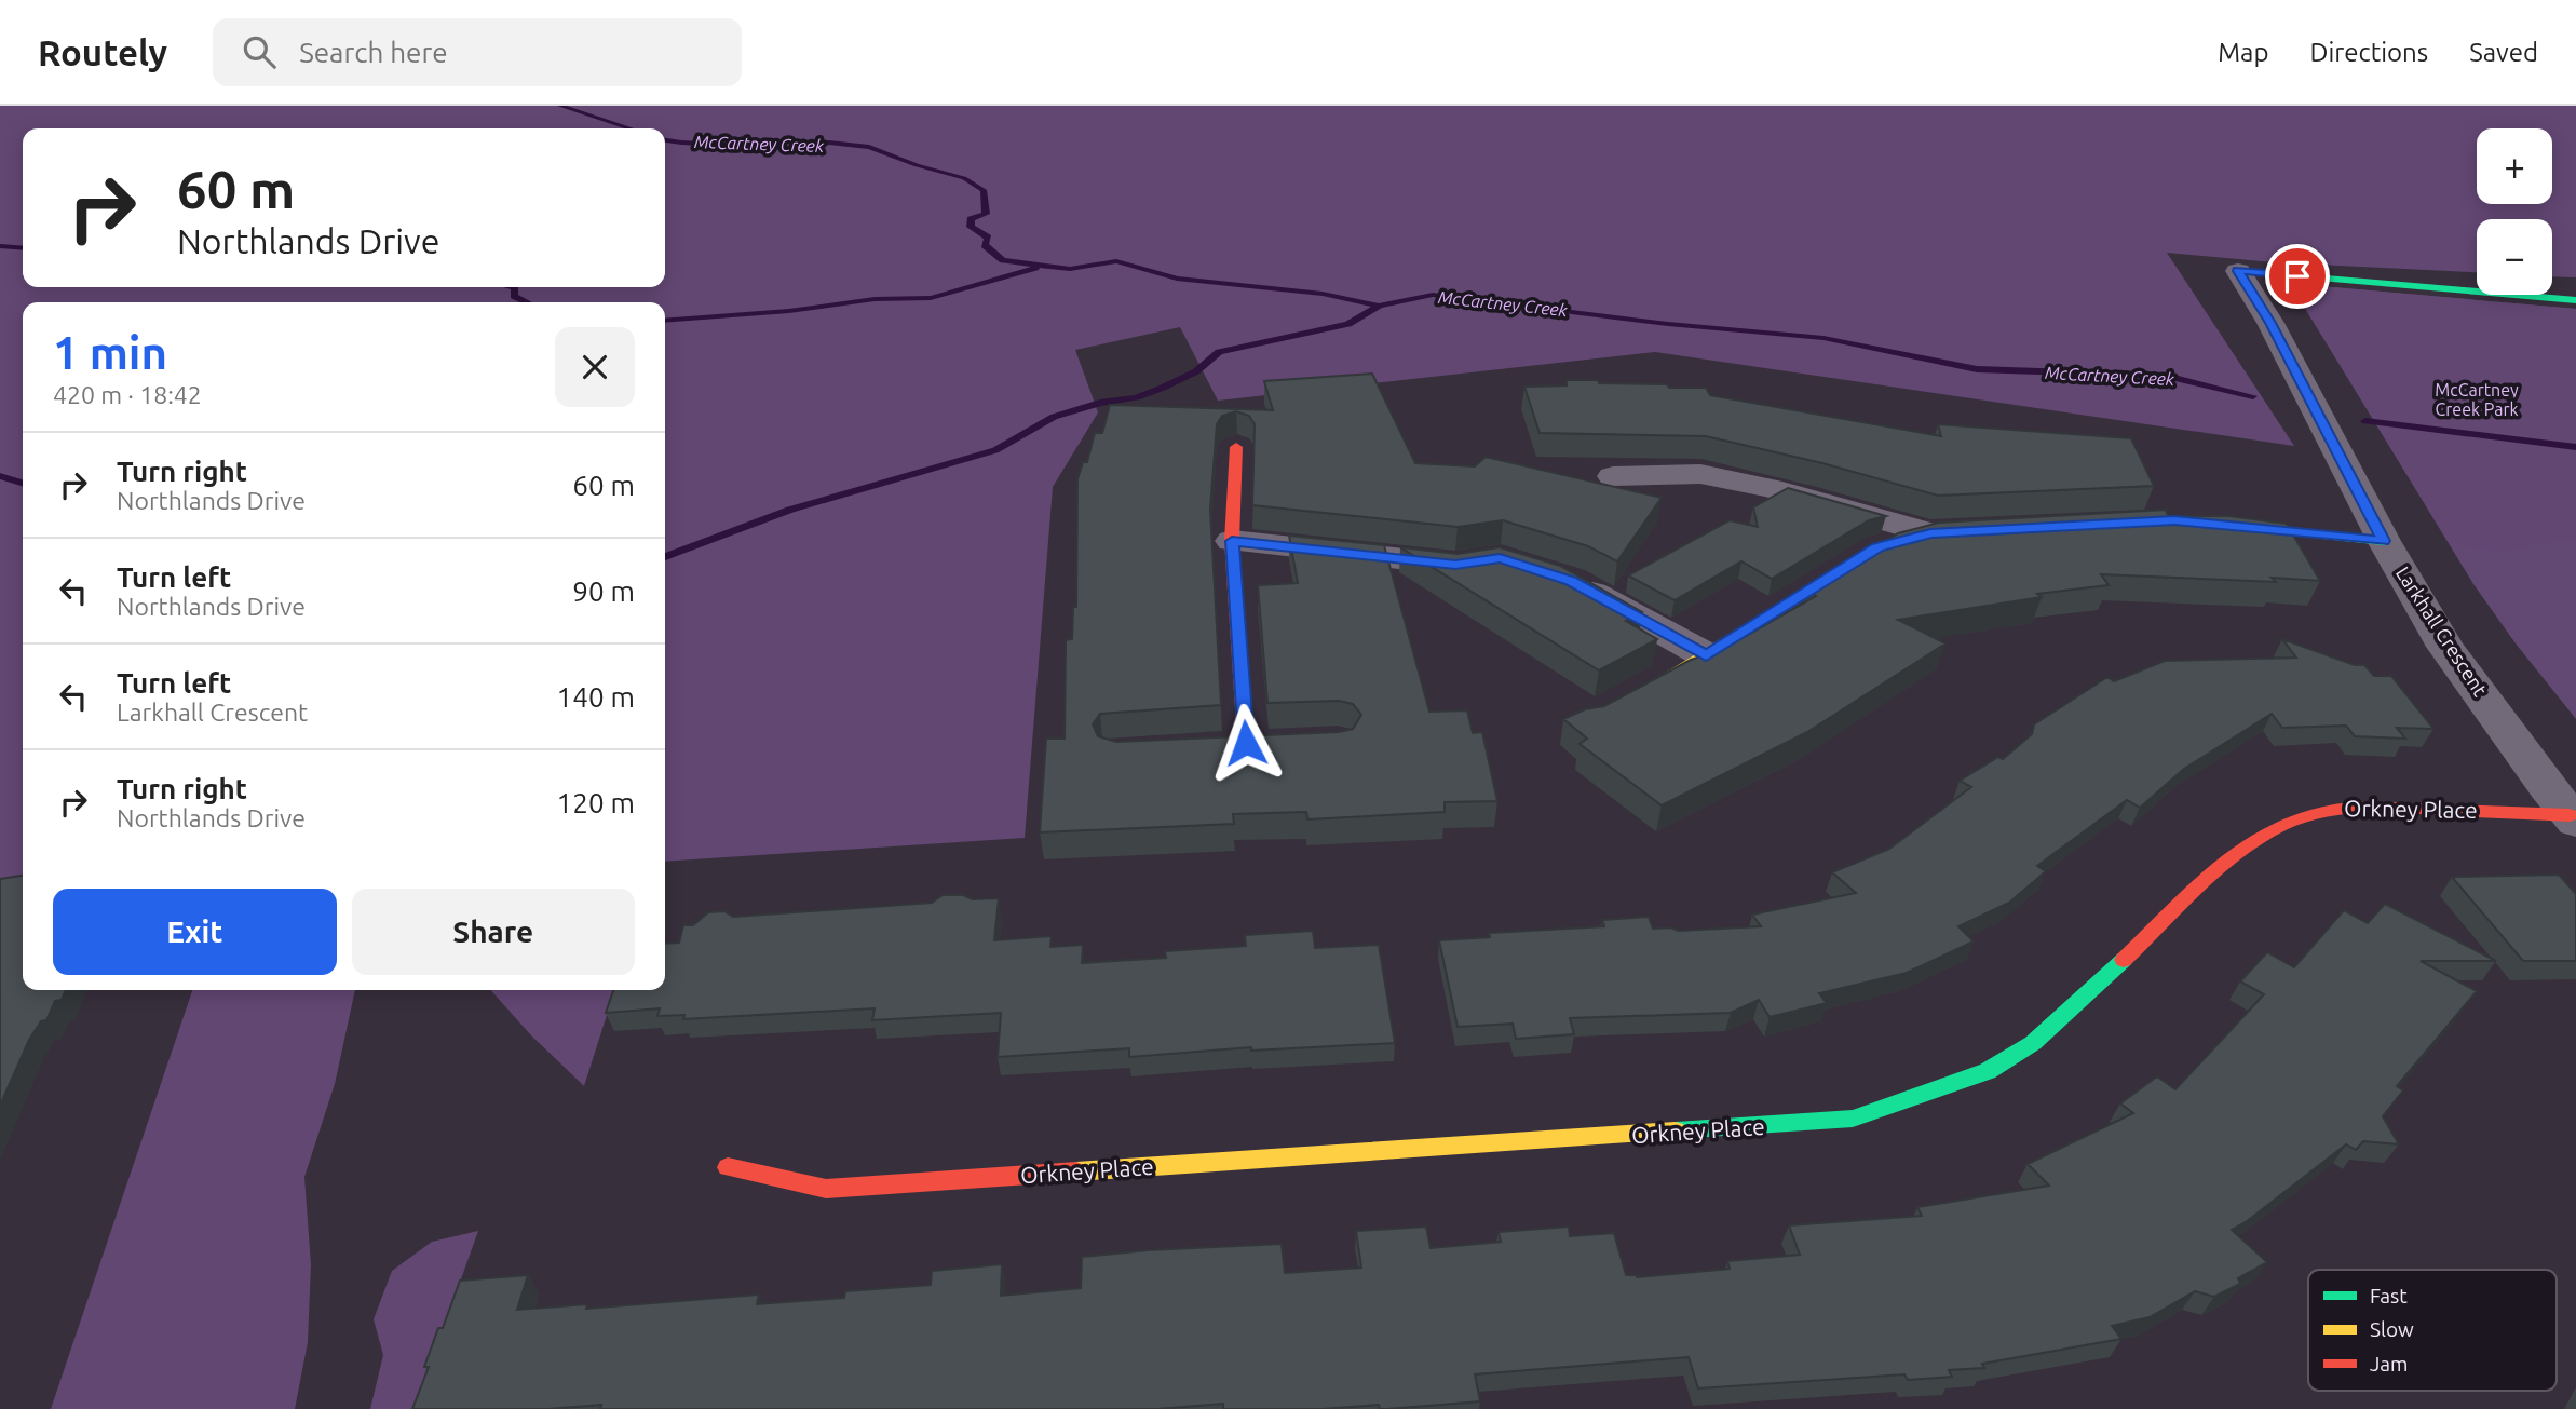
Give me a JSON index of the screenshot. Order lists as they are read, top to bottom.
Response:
{
  "streets": {
    "street": ["Larkhall Crescent", "Orkney Place"]
  },
  "crossings": [
    ["Larkhall Crescent", "Orkney Place"]
  ],
  "water": ["McCartney Creek"],
  "parks": ["McCartney Creek Park"],
  "legend": ["Fast", "Slow", "Jam"],
  "page": {
    "header": "Routely",
    "search": "Search here",
    "nav": ["Map", "Directions", "Saved"],
    "map_buttons": ["+", "−"],
    "turn": ["60 m", "Northlands Drive"],
    "heading": ["1 min", "420 m · 18:42"],
    "list": [
      {
        "name": "Turn right",
        "note": "Northlands Drive",
        "value": "60 m"
      },
      {
        "name": "Turn left",
        "note": "Northlands Drive",
        "value": "90 m"
      },
      {
        "name": "Turn left",
        "note": "Larkhall Crescent",
        "value": "140 m"
      },
      {
        "name": "Turn right",
        "note": "Northlands Drive",
        "value": "120 m"
      }
    ],
    "buttons": ["Exit", "Share"]
  }
}
